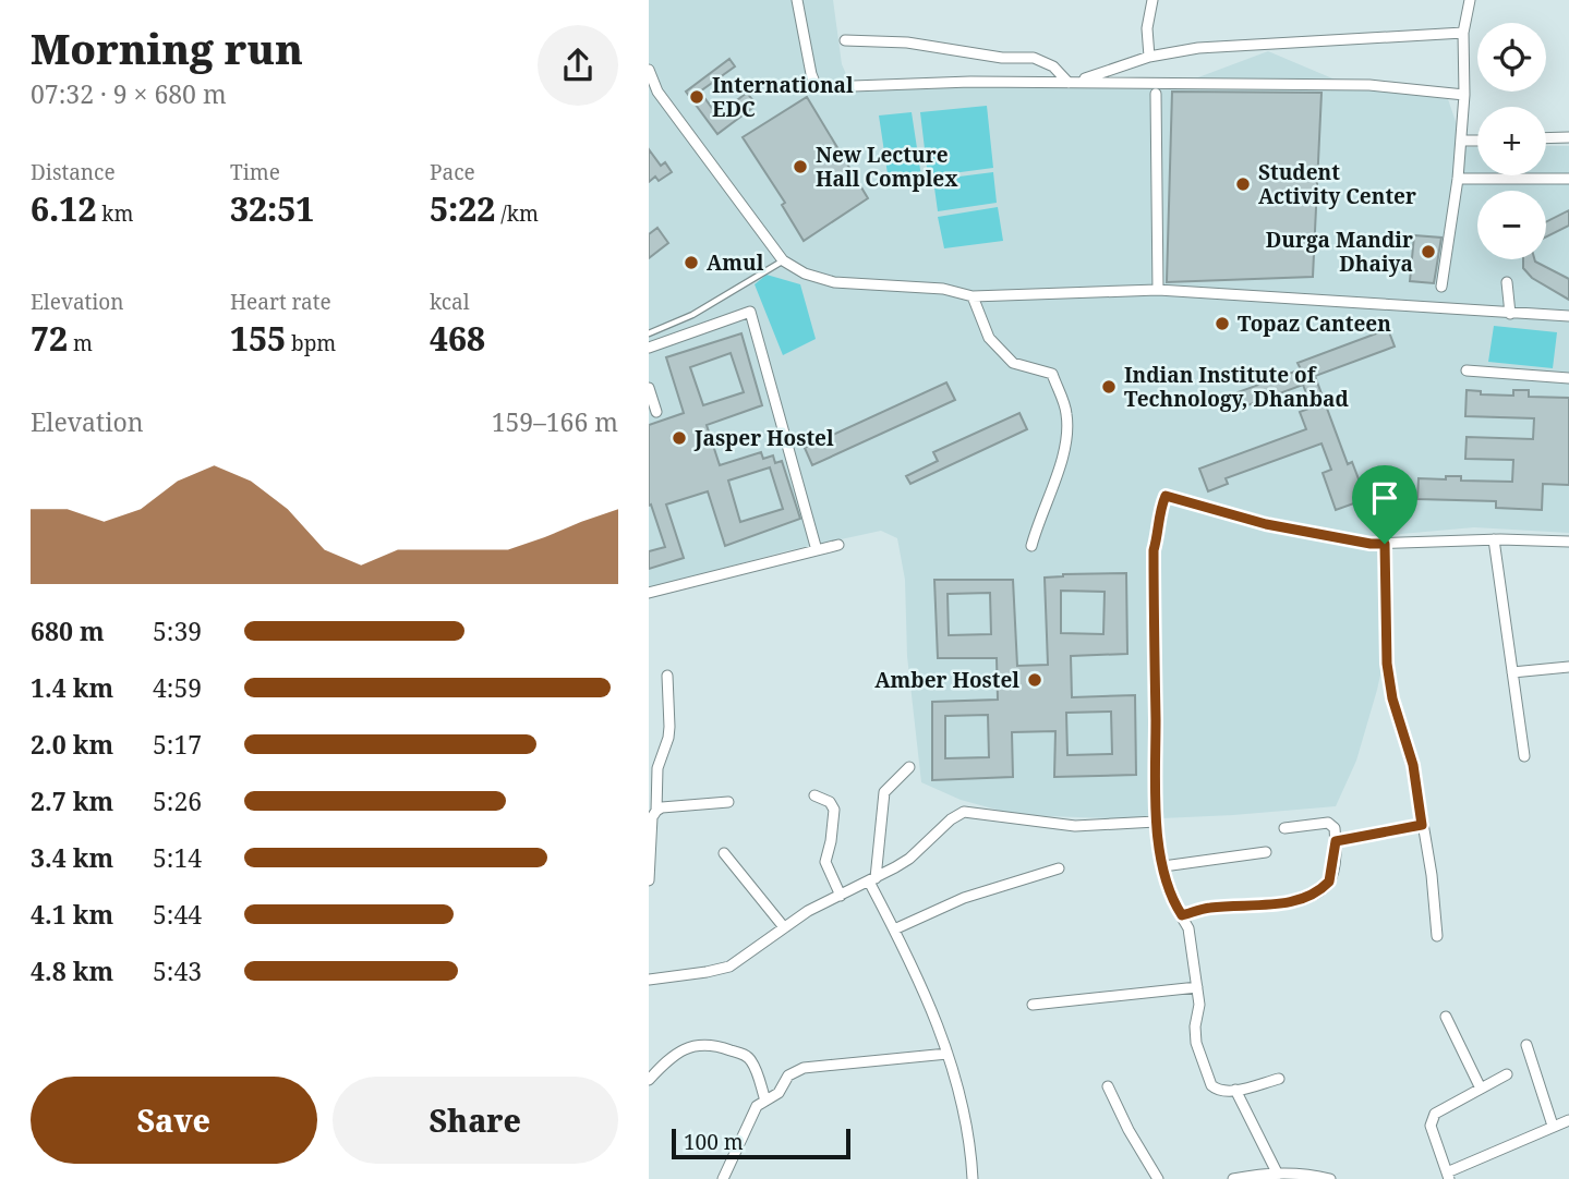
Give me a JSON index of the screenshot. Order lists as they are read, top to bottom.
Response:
{
  "places": [
    "International EDC",
    "New Lecture Hall Complex",
    "Student Activity Center",
    "Durga Mandir Dhaiya",
    "Amul",
    "Topaz Canteen",
    "Indian Institute of Technology, Dhanbad",
    "Jasper Hostel",
    "Amber Hostel"
  ],
  "scale_bar": "100 m",
  "page": {
    "heading": ["Morning run", "07:32 · 9 × 680 m"],
    "map_buttons": ["+", "−"],
    "stats": [
      ["Distance", "6.12 km"],
      ["Time", "32:51"],
      ["Pace", "5:22 /km"],
      ["Elevation", "72 m"],
      ["Heart rate", "155 bpm"],
      ["kcal", "468"]
    ],
    "chart": ["Elevation", "159–166 m"],
    "list": [
      {
        "name": "680 m",
        "note": "5:39"
      },
      {
        "name": "1.4 km",
        "note": "4:59"
      },
      {
        "name": "2.0 km",
        "note": "5:17"
      },
      {
        "name": "2.7 km",
        "note": "5:26"
      },
      {
        "name": "3.4 km",
        "note": "5:14"
      },
      {
        "name": "4.1 km",
        "note": "5:44"
      },
      {
        "name": "4.8 km",
        "note": "5:43"
      }
    ],
    "buttons": ["Save", "Share"],
    "scale": "100 m"
  }
}
